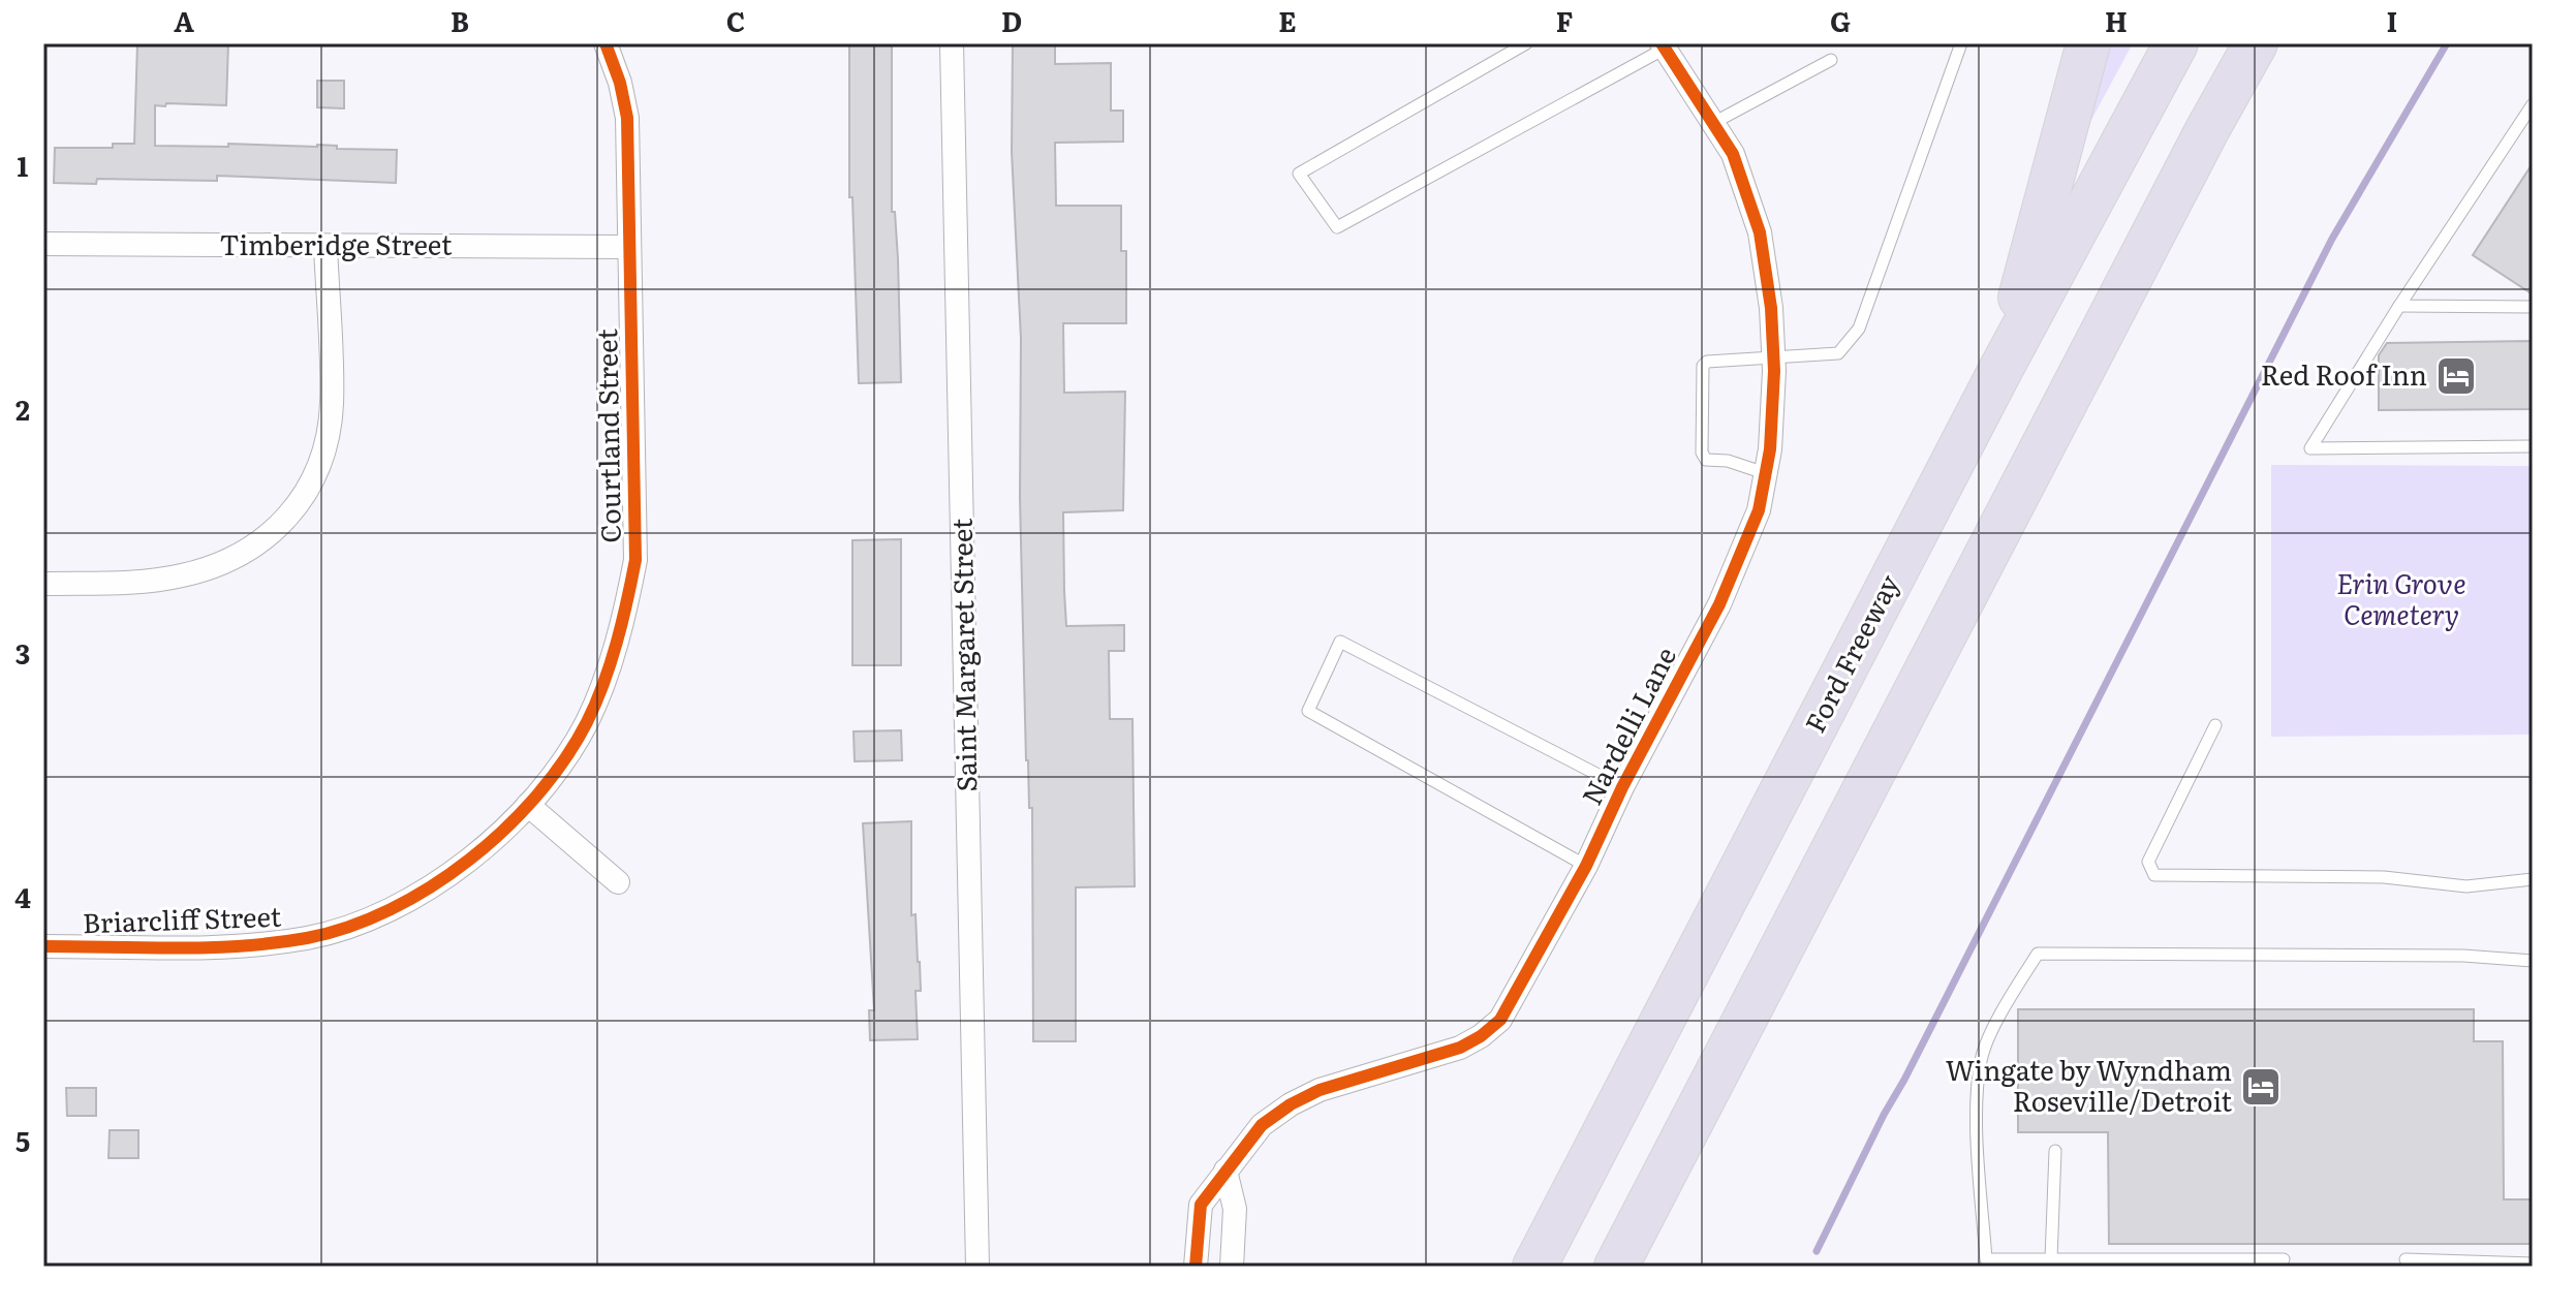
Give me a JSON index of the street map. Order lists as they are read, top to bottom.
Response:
{
  "streets": {
    "highway": ["Ford Freeway"],
    "street": [
      "Timberidge Street",
      "Courtland Street",
      "Saint Margaret Street",
      "Nardelli Lane",
      "Briarcliff Street"
    ]
  },
  "crossings": [
    ["Timberidge Street", "Courtland Street"],
    ["Courtland Street", "Briarcliff Street"]
  ],
  "parks": ["Erin Grove Cemetery"],
  "places": {
    "hotel": ["Red Roof Inn", "Wingate by Wyndham Roseville/Detroit"]
  },
  "grid": {
    "columns": [
      "A",
      "B",
      "C",
      "D",
      "E",
      "F",
      "G",
      "H",
      "I"
    ],
    "rows": [
      "1",
      "2",
      "3",
      "4",
      "5"
    ]
  }
}
